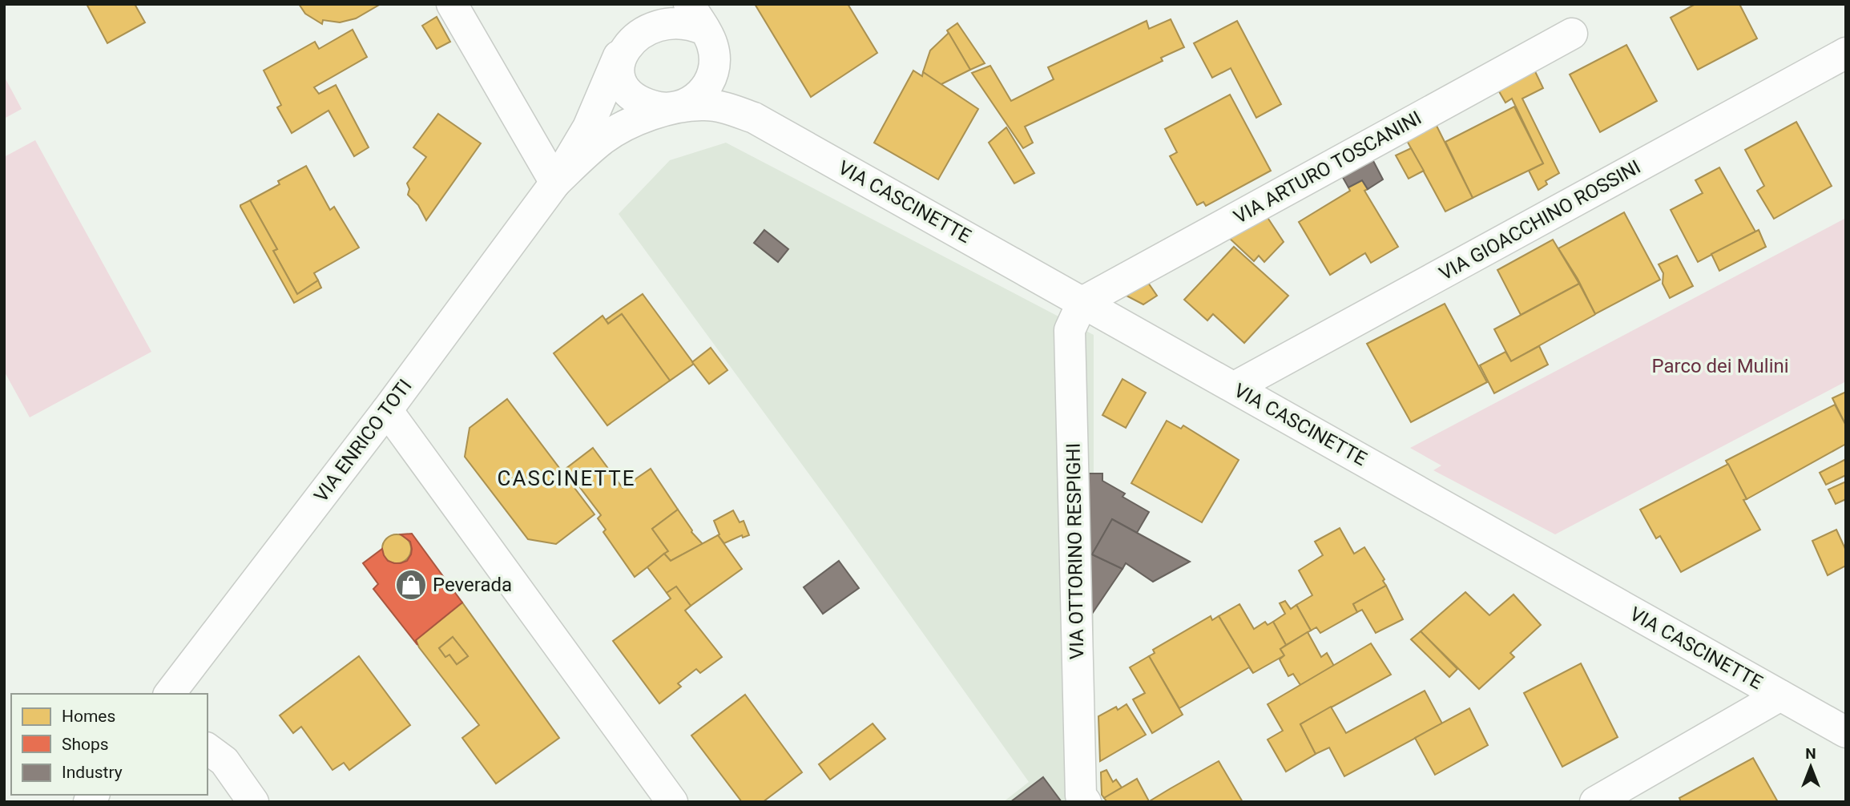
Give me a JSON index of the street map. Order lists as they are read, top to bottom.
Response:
{
  "streets": {
    "street": [
      "VIA ARTURO TOSCANINI",
      "VIA CASCINETTE",
      "VIA GIOACCHINO ROSSINI",
      "VIA ENRICO TOTI",
      "VIA OTTORINO RESPIGHI"
    ]
  },
  "crossings": [
    ["VIA ARTURO TOSCANINI", "VIA CASCINETTE"],
    ["VIA ARTURO TOSCANINI", "VIA OTTORINO RESPIGHI"],
    ["VIA CASCINETTE", "VIA GIOACCHINO ROSSINI"],
    ["VIA CASCINETTE", "VIA ENRICO TOTI"],
    ["VIA CASCINETTE", "VIA OTTORINO RESPIGHI"]
  ],
  "districts": ["CASCINETTE"],
  "parks": ["Parco dei Mulini"],
  "places": {
    "shop": ["Peverada"]
  },
  "legend": ["Homes", "Shops", "Industry"],
  "north": "top"
}
